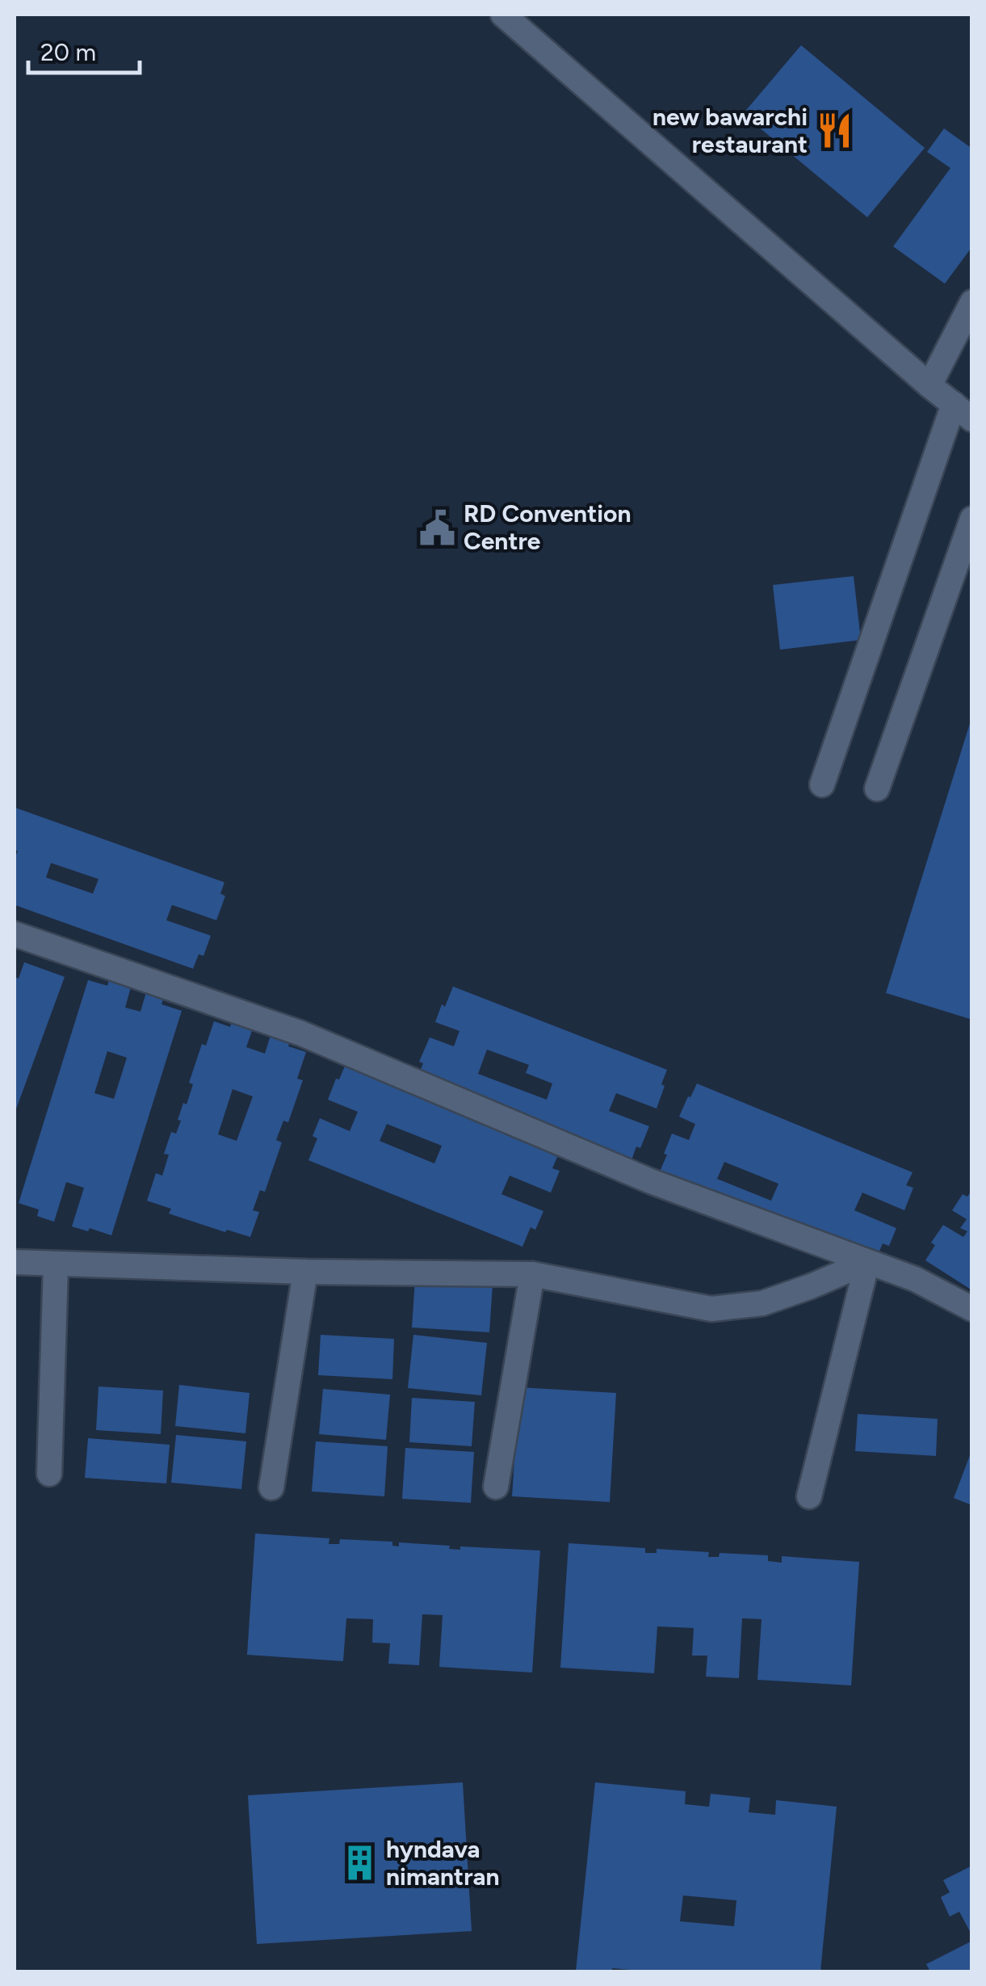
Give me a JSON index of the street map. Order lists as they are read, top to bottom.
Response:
{
  "places": {
    "restaurant": ["new bawarchi restaurant"],
    "public building": ["RD Convention Centre"],
    "building": ["hyndava nimantran"]
  },
  "scale_bar": "20 m"
}
